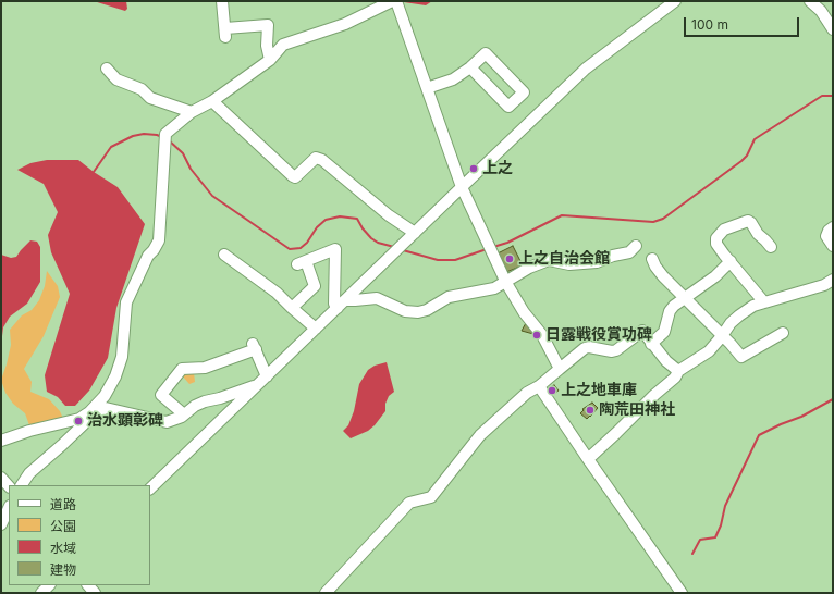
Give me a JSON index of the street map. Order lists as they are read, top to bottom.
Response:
{
  "places": [
    "上之",
    "上之自治会館",
    "日露戦役賞功碑",
    "上之地車庫",
    "陶荒田神社",
    "治水顕彰碑"
  ],
  "legend": [
    "道路",
    "公園",
    "水域",
    "建物"
  ],
  "scale_bar": "100 m"
}
